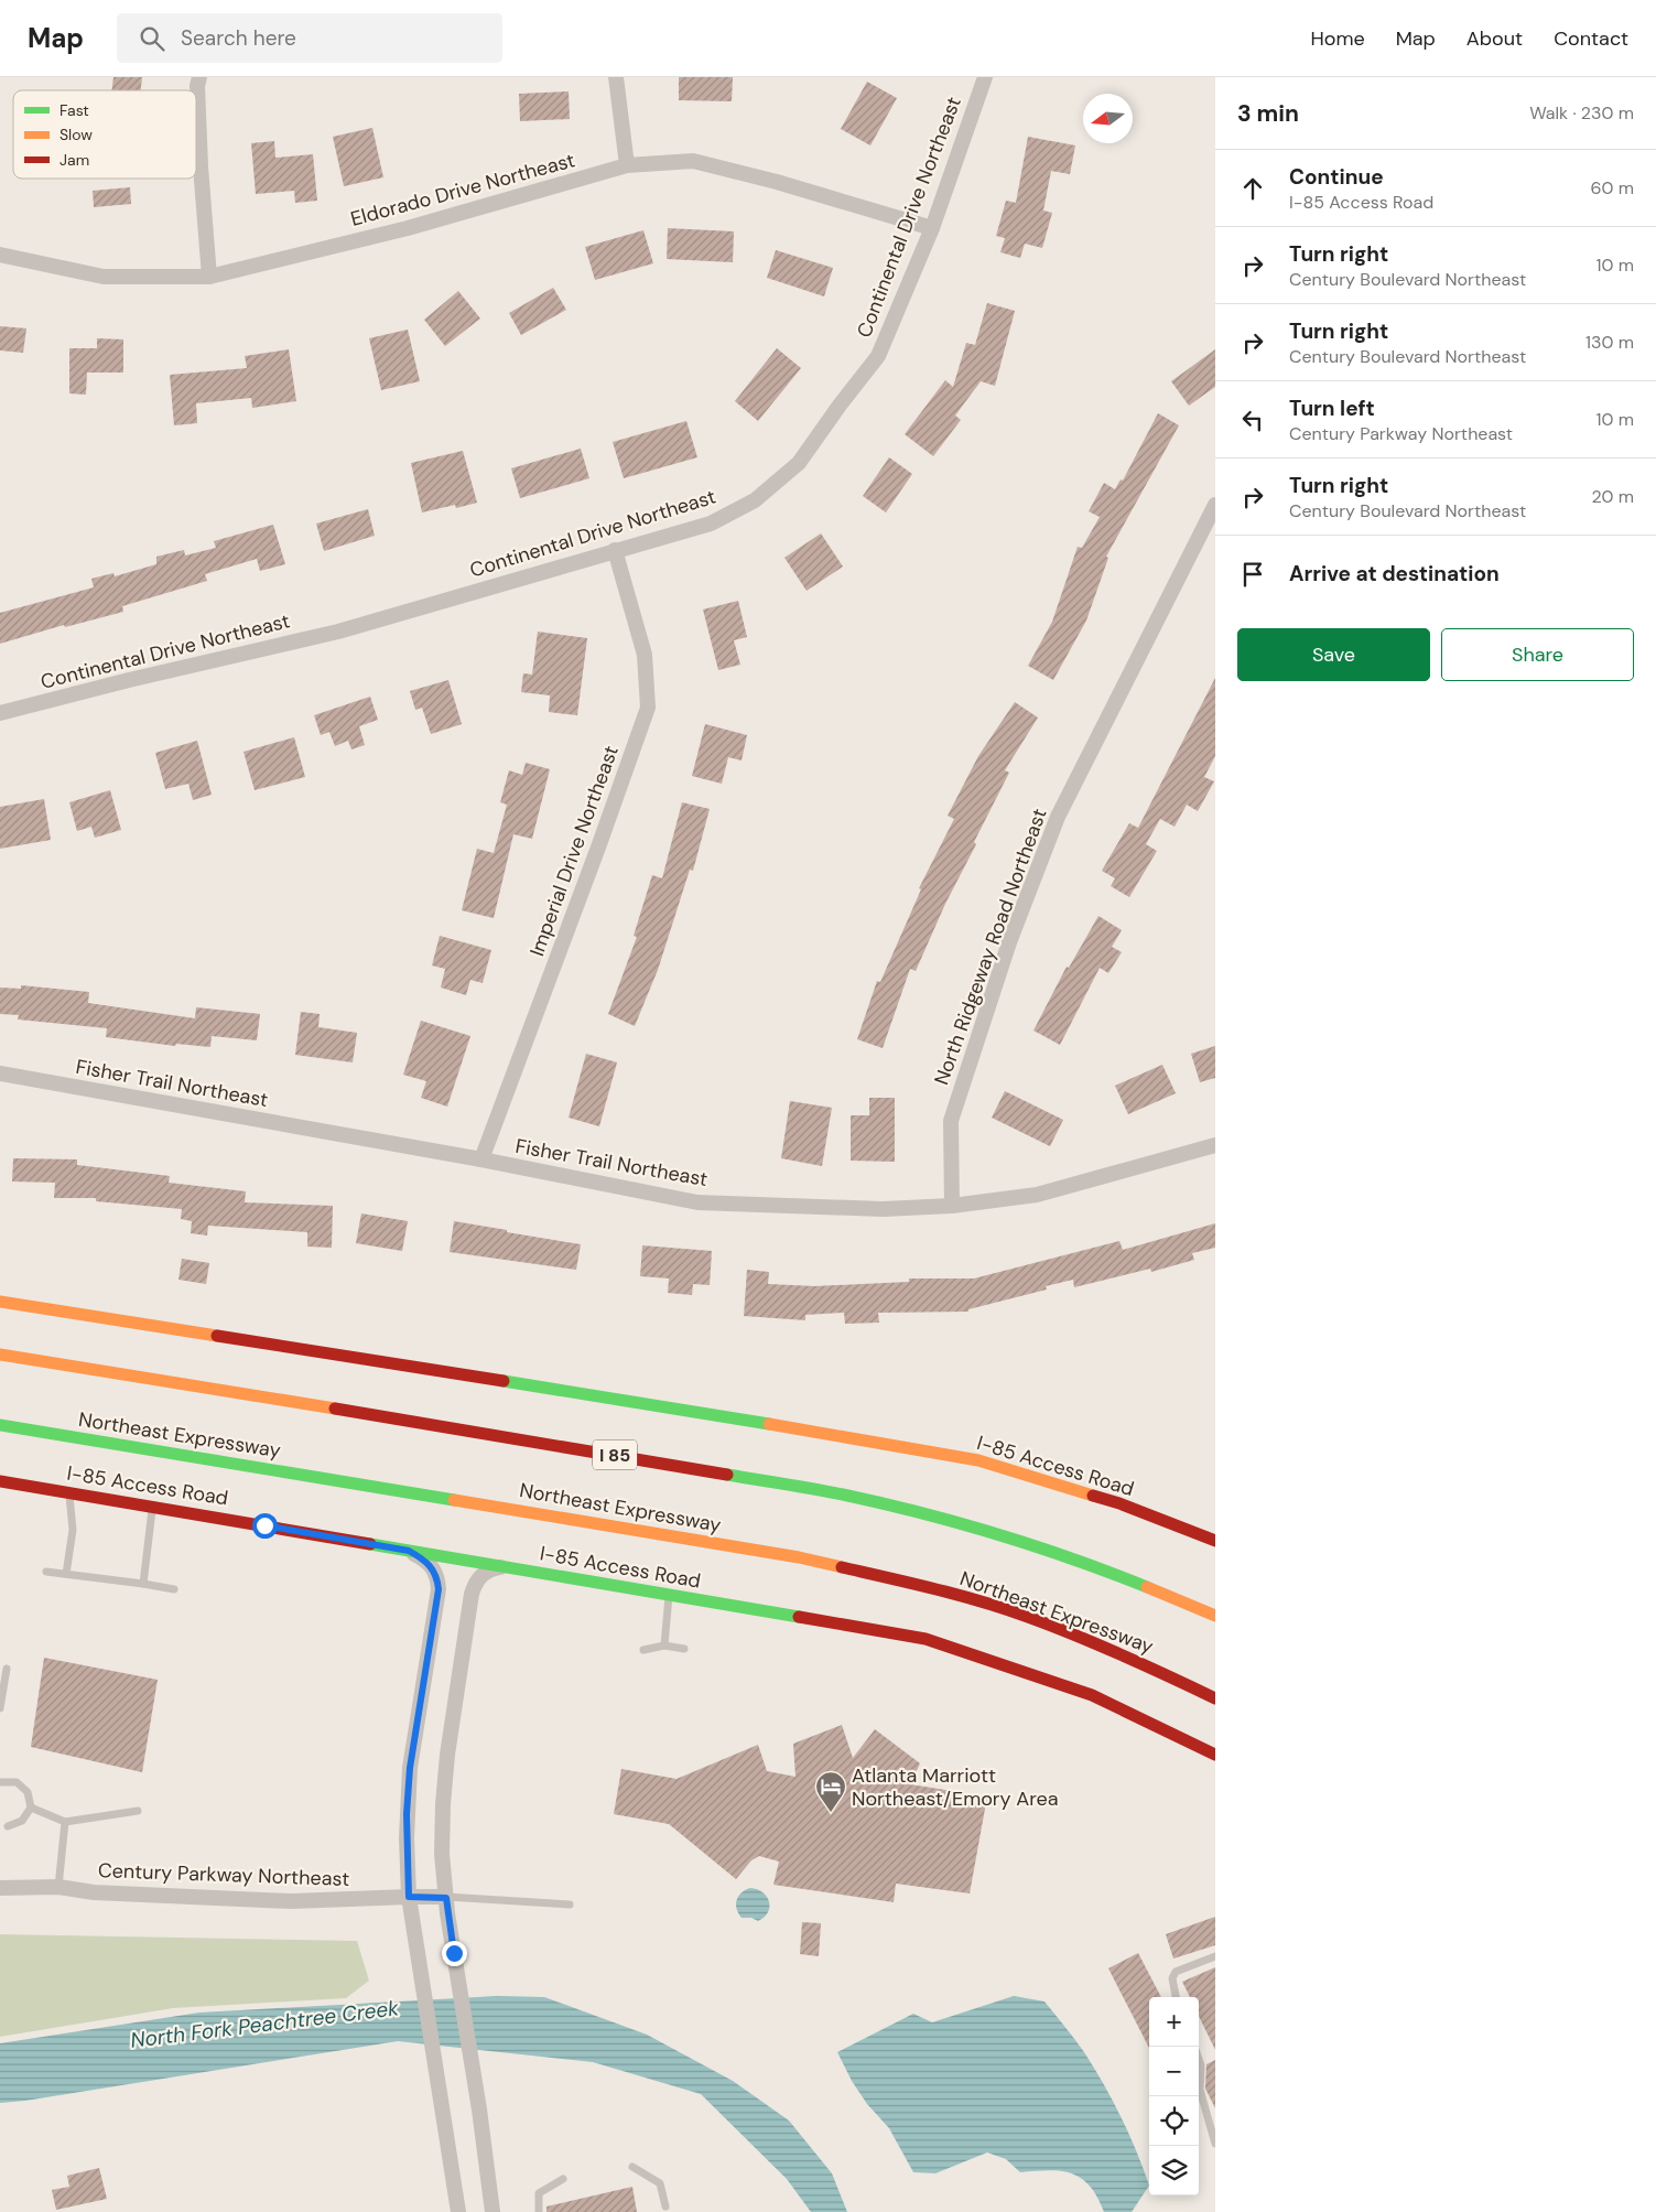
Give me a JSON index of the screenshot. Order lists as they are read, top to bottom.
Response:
{
  "streets": {
    "main road": ["Northeast Expressway", "I 85", "I-85 Access Road"],
    "street": [
      "Eldorado Drive Northeast",
      "Continental Drive Northeast",
      "Imperial Drive Northeast",
      "North Ridgeway Road Northeast",
      "Fisher Trail Northeast",
      "Century Parkway Northeast"
    ]
  },
  "crossings": [
    ["Eldorado Drive Northeast", "Continental Drive Northeast"],
    ["Continental Drive Northeast", "Imperial Drive Northeast"],
    ["Imperial Drive Northeast", "Fisher Trail Northeast"],
    ["North Ridgeway Road Northeast", "Fisher Trail Northeast"]
  ],
  "water": ["North Fork Peachtree Creek"],
  "places": {
    "hotel": ["Atlanta Marriott Northeast/Emory Area"]
  },
  "legend": ["Fast", "Slow", "Jam"],
  "north": "left",
  "page": {
    "header": "Map",
    "search": "Search here",
    "nav": [
      "Home",
      "Map",
      "About",
      "Contact"
    ],
    "heading": ["3 min", "Walk · 230 m"],
    "list": [
      ["Continue", "I-85 Access Road", "60 m"],
      ["Turn right", "Century Boulevard Northeast", "10 m"],
      ["Turn right", "Century Boulevard Northeast", "130 m"],
      ["Turn left", "Century Parkway Northeast", "10 m"],
      ["Turn right", "Century Boulevard Northeast", "20 m"],
      "Arrive at destination"
    ],
    "buttons": ["Save", "Share"],
    "map_buttons": ["+", "−"]
  }
}
